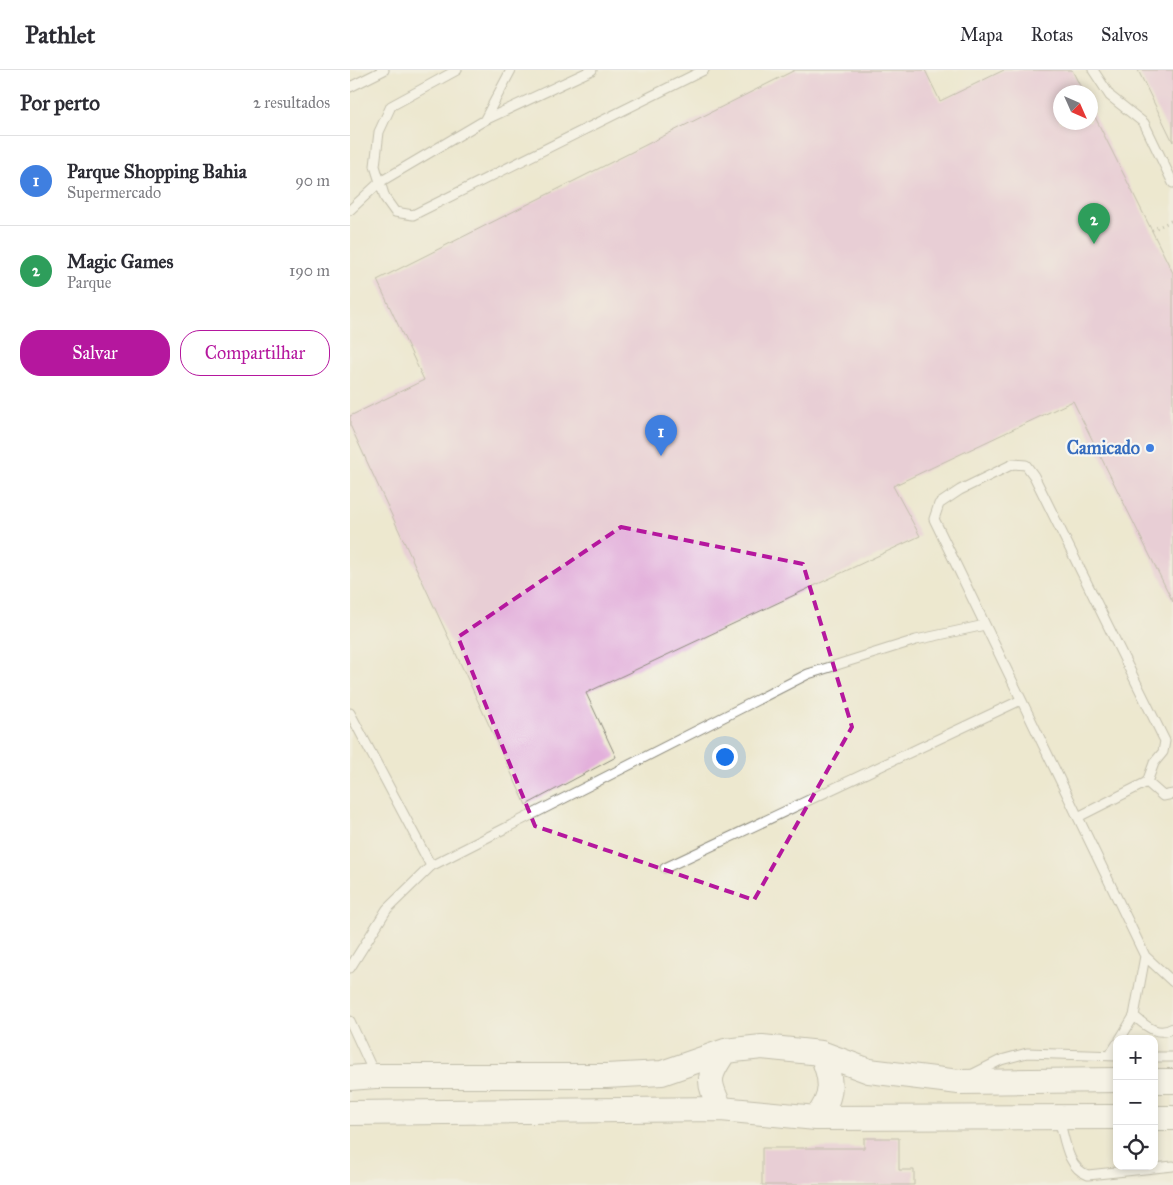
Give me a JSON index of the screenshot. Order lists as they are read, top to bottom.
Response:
{
  "places": ["Camicado"],
  "north": "bottom right",
  "page": {
    "header": "Pathlet",
    "nav": ["Mapa", "Rotas", "Salvos"],
    "heading": ["Por perto", "2 resultados"],
    "list": [
      {
        "mark": "1",
        "name": "Parque Shopping Bahia",
        "note": "Supermercado",
        "value": "90 m"
      },
      {
        "mark": "2",
        "name": "Magic Games",
        "note": "Parque",
        "value": "190 m"
      }
    ],
    "pins": ["2", "1"],
    "buttons": ["Salvar", "Compartilhar"],
    "map_buttons": ["+", "−"]
  }
}
